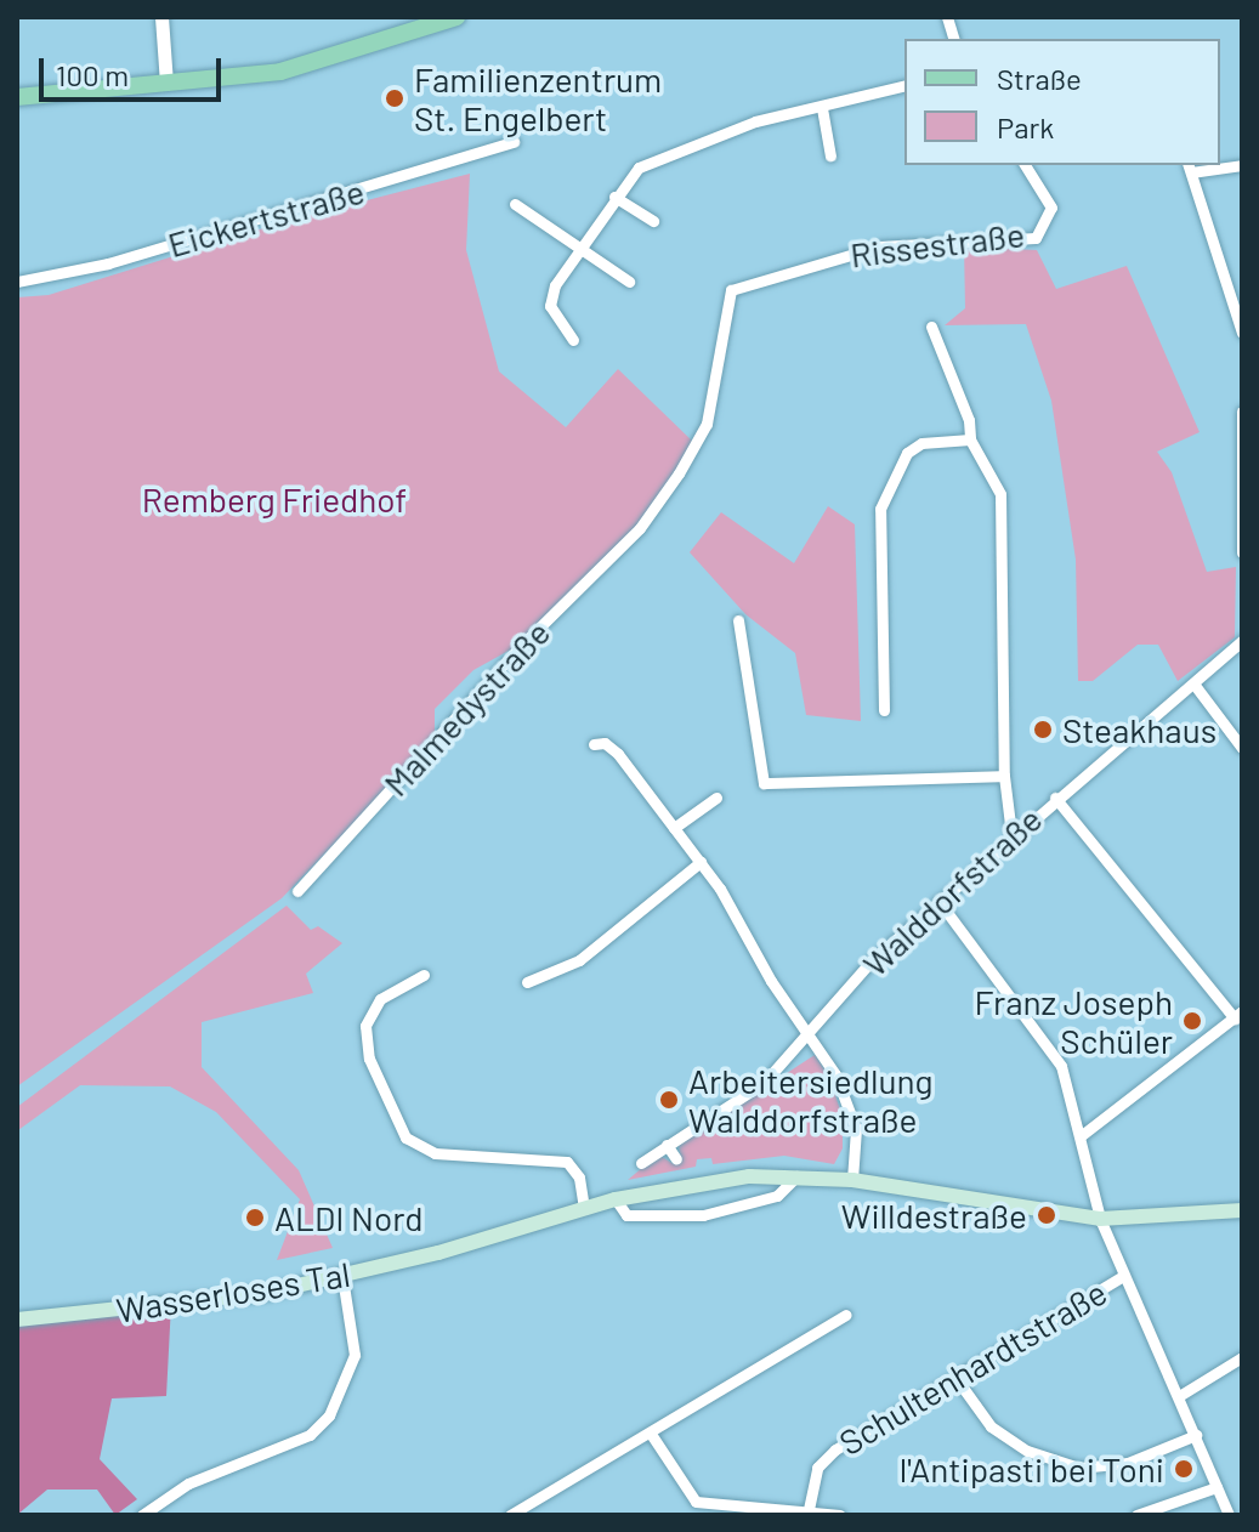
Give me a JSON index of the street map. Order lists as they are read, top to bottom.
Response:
{
  "streets": {
    "main road": ["Wasserloses Tal"],
    "street": [
      "Eickertstraße",
      "Rissestraße",
      "Malmedystraße",
      "Walddorfstraße",
      "Schultenhardtstraße"
    ]
  },
  "crossings": [
    ["Rissestraße", "Malmedystraße"]
  ],
  "parks": ["Remberg Friedhof"],
  "places": [
    "Familienzentrum St. Engelbert",
    "Steakhaus",
    "Franz Joseph Schüler",
    "Arbeitersiedlung Walddorfstraße",
    "Willdestraße",
    "ALDI Nord",
    "l'Antipasti bei Toni"
  ],
  "legend": ["Straße", "Park"],
  "scale_bar": "100 m"
}
